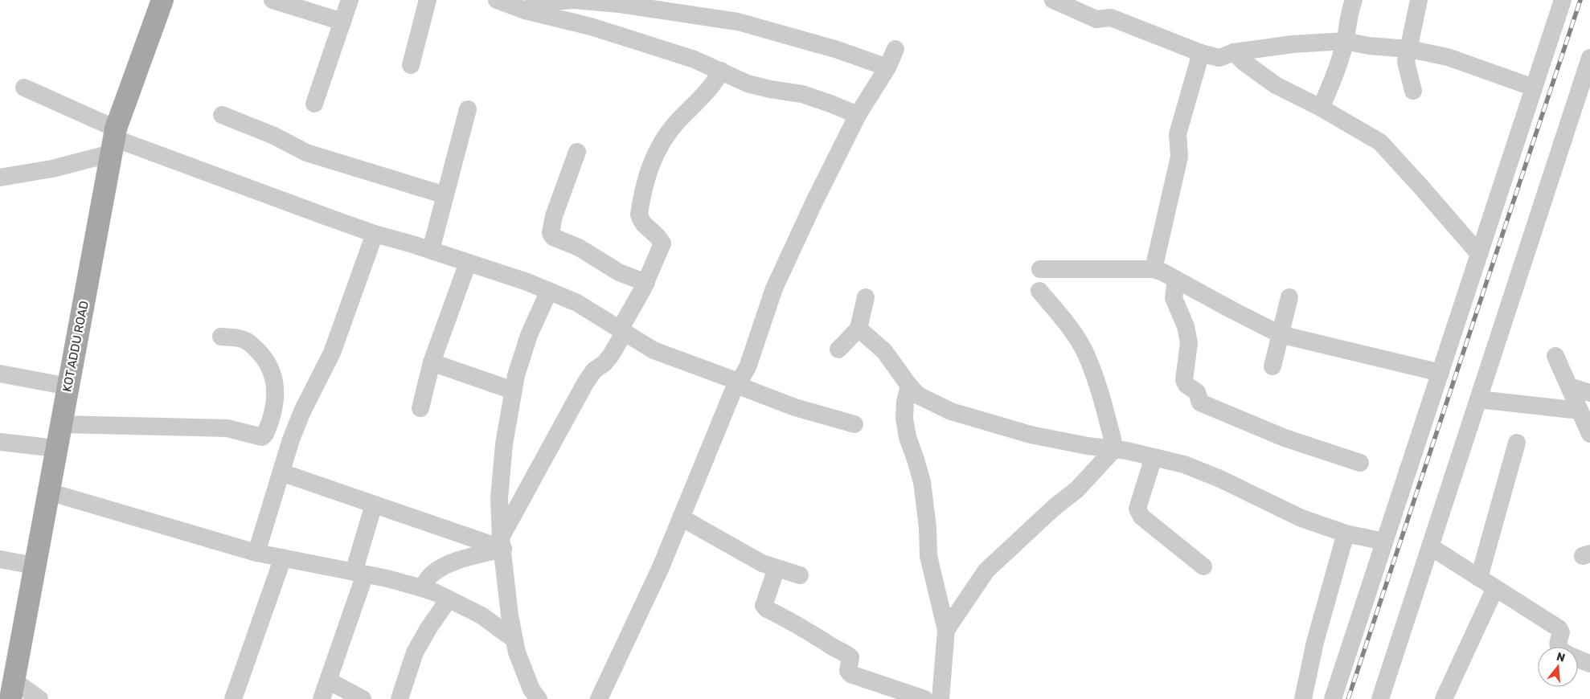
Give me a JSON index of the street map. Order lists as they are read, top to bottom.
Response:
{
  "streets": {
    "main road": ["KOT ADDU ROAD"]
  },
  "north": "top"
}
